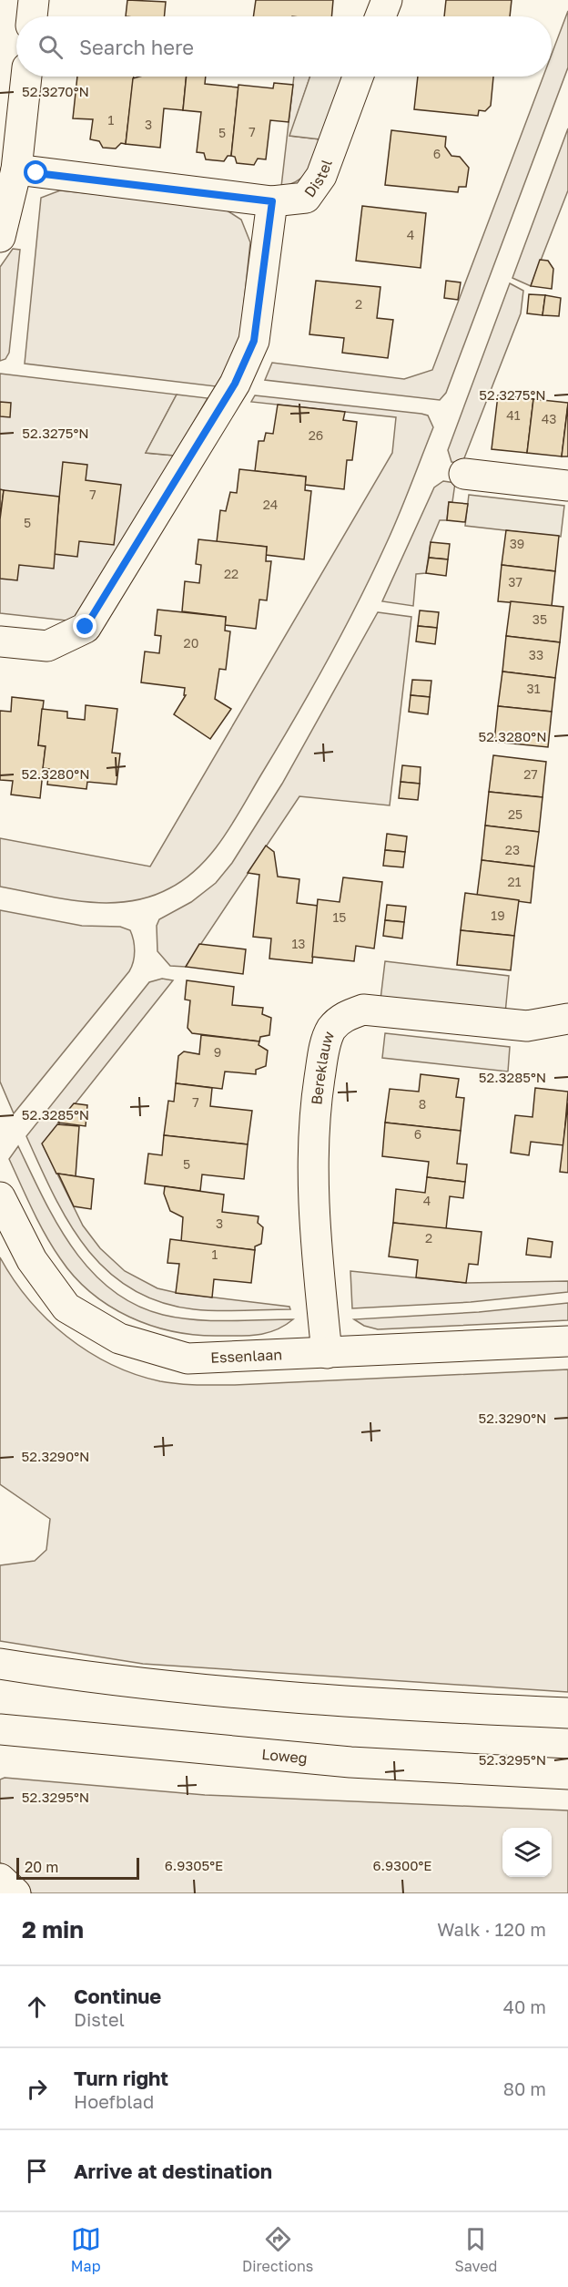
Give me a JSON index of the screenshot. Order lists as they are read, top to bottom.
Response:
{
  "streets": {
    "street": [
      "Distel",
      "Bereklauw",
      "Essenlaan",
      "Loweg"
    ]
  },
  "crossings": [
    ["Bereklauw", "Essenlaan"]
  ],
  "house_numbers": [
    "1",
    "3",
    "7",
    "5",
    "6",
    "4",
    "2",
    "41",
    "43",
    "26",
    "7",
    "24",
    "5",
    "39",
    "22",
    "37",
    "35",
    "20",
    "33",
    "31",
    "27",
    "25",
    "23",
    "21",
    "19",
    "15",
    "13",
    "9",
    "7",
    "8",
    "6",
    "5",
    "4",
    "3",
    "2",
    "1"
  ],
  "scale_bar": "20 m",
  "page": {
    "search": "Search here",
    "scale": "20 m",
    "heading": ["2 min", "Walk · 120 m"],
    "list": [
      ["Continue", "Distel", "40 m"],
      ["Turn right", "Hoefblad", "80 m"],
      "Arrive at destination"
    ],
    "nav": ["Map", "Directions", "Saved"]
  },
  "coordinates": [
    "52.3270°N",
    "52.3275°N",
    "52.3280°N",
    "52.3285°N",
    "52.3290°N",
    "52.3295°N",
    "6.9305°E",
    "6.9300°E"
  ]
}
